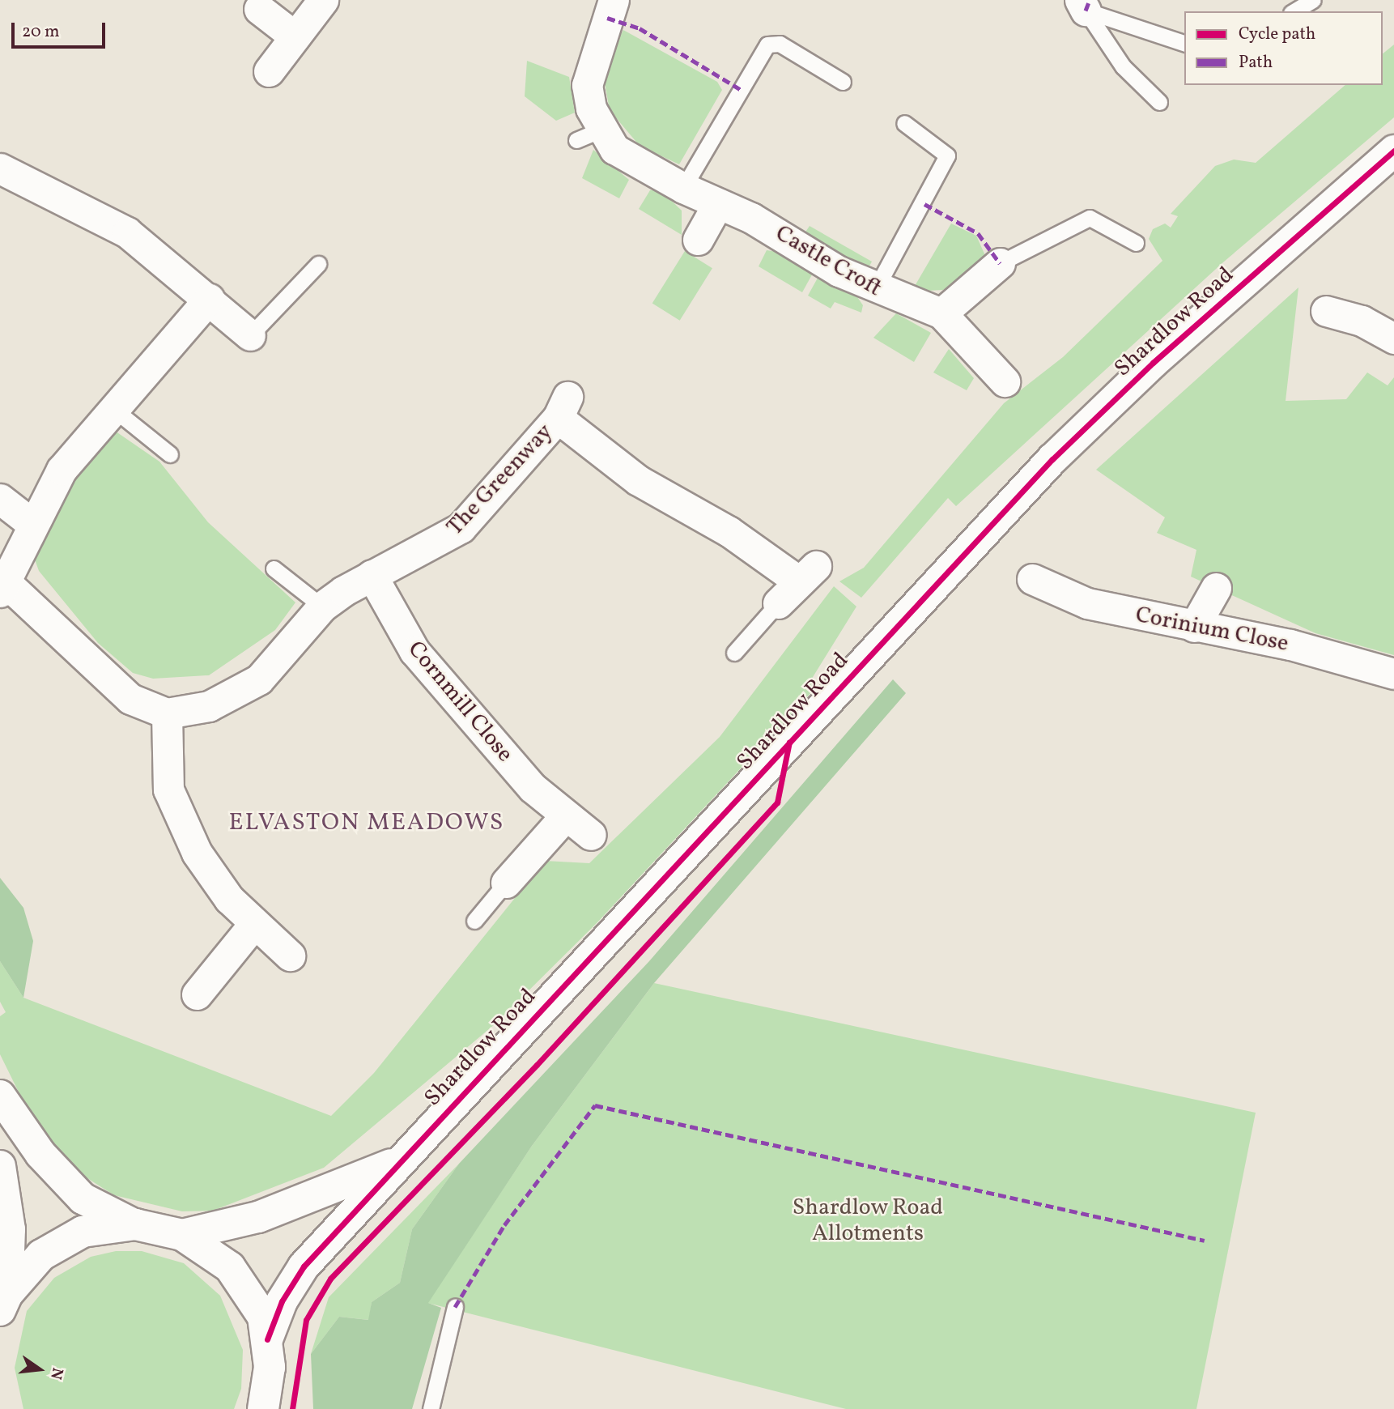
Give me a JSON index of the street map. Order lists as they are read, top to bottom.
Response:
{
  "streets": {
    "street": [
      "Castle Croft",
      "Shardlow Road",
      "The Greenway",
      "Corinium Close",
      "Cornmill Close"
    ]
  },
  "crossings": [
    ["The Greenway", "Cornmill Close"]
  ],
  "districts": ["ELVASTON MEADOWS"],
  "parks": ["Shardlow Road Allotments"],
  "legend": ["Cycle path", "Path"],
  "scale_bar": "20 m",
  "north": "right"
}
